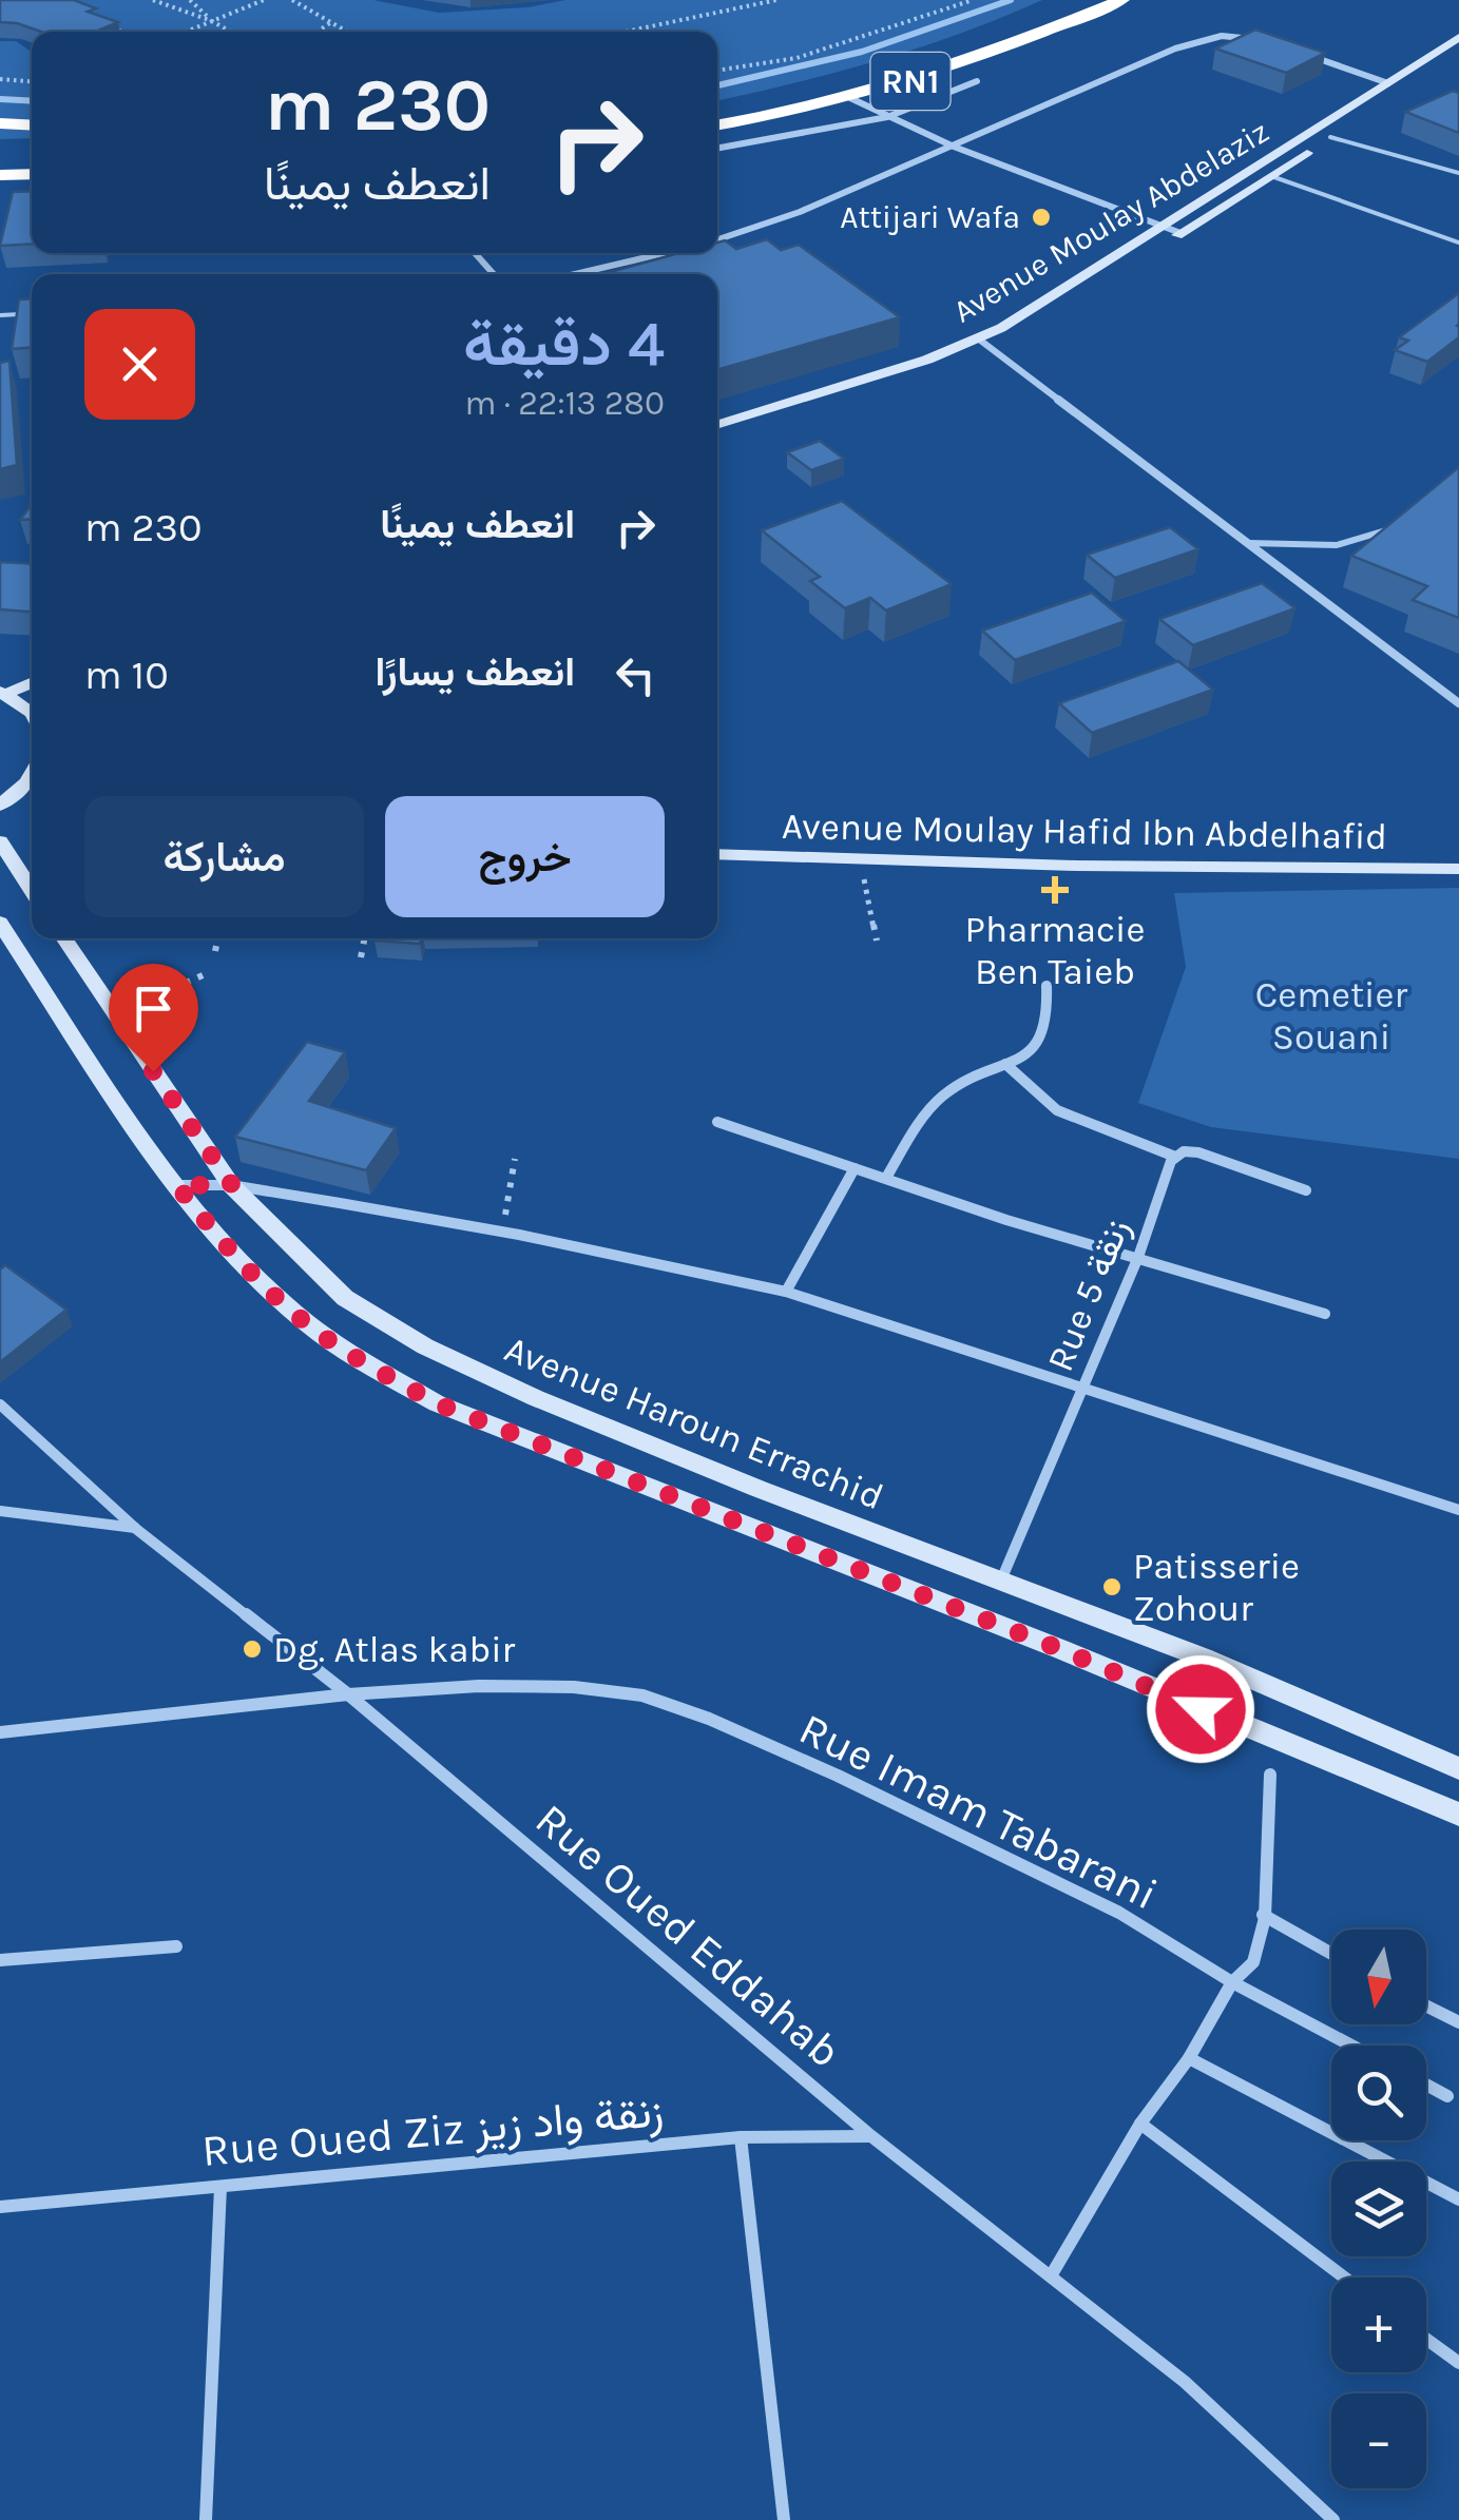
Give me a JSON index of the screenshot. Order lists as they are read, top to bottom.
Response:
{
  "streets": {
    "highway": ["RN1"],
    "main road": ["Avenue Moulay Abdelaziz", "Avenue Moulay Hafid Ibn Abdelhafid", "Avenue Haroun Errachid"],
    "street": [
      "Rue 5 زنقة",
      "Rue Imam Tabarani",
      "Rue Oued Eddahab",
      "Rue Oued Ziz زنقة واد زيز"
    ]
  },
  "crossings": [
    ["Rue 5 زنقة", "Avenue Haroun Errachid"],
    ["Rue Imam Tabarani", "Rue Oued Eddahab"],
    ["Rue Oued Eddahab", "Rue Oued Ziz زنقة واد زيز"]
  ],
  "parks": ["Cemetier Souani"],
  "places": {
    "other": ["Attijari Wafa", "Patisserie Zohour", "Dg. Atlas kabir"],
    "health": ["Pharmacie Ben Taieb"]
  },
  "north": "bottom",
  "page": {
    "turn": ["230 m", "انعطف يمينًا"],
    "heading": ["4 دقيقة", "280 m · 22:13"],
    "list": [
      {
        "name": "انعطف يمينًا",
        "value": "230 m"
      },
      {
        "name": "انعطف يسارًا",
        "value": "10 m"
      }
    ],
    "buttons": ["خروج", "مشاركة"],
    "map_buttons": ["+", "−"]
  }
}
